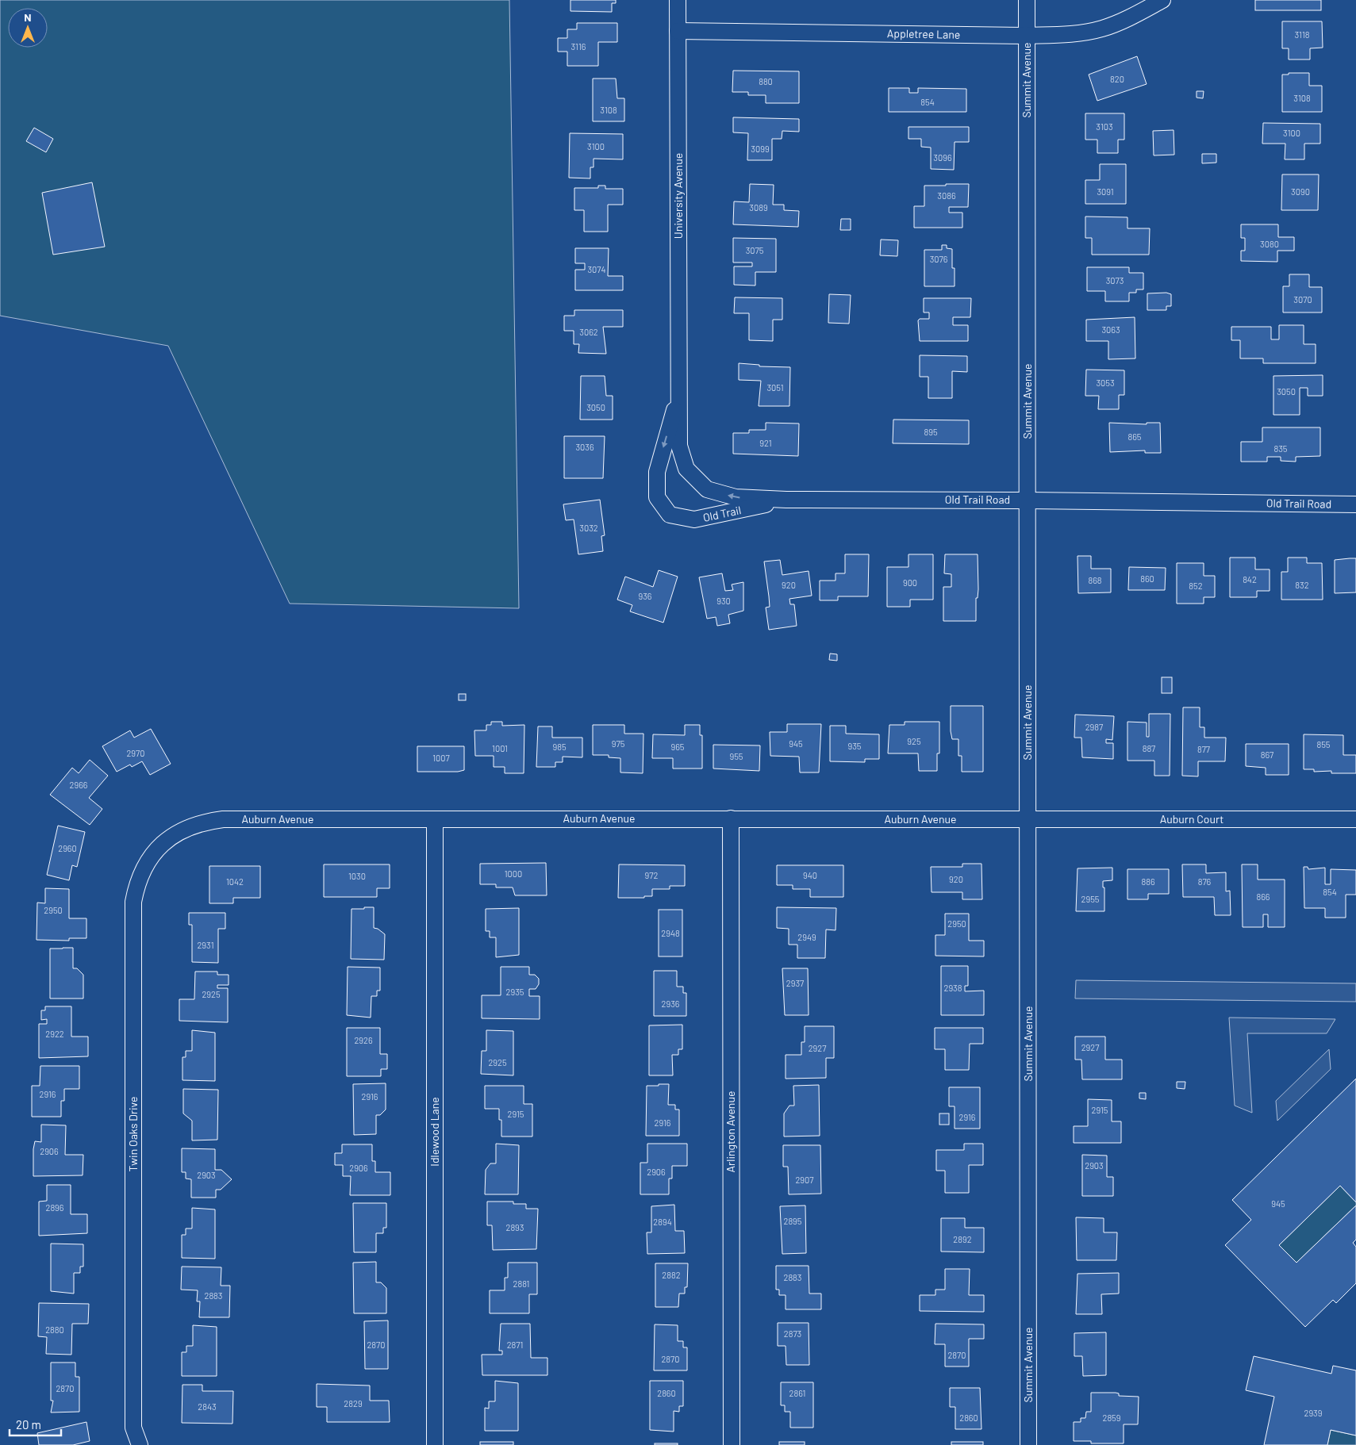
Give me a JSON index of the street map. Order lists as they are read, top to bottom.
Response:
{
  "streets": {
    "street": [
      "Appletree Lane",
      "Summit Avenue",
      "University Avenue",
      "Old Trail Road",
      "Old Trail",
      "Auburn Avenue",
      "Auburn Court",
      "Idlewood Lane",
      "Arlington Avenue",
      "Twin Oaks Drive"
    ]
  },
  "crossings": [
    ["Appletree Lane", "Summit Avenue"],
    ["Appletree Lane", "University Avenue"],
    ["Summit Avenue", "Old Trail Road"],
    ["Summit Avenue", "Auburn Avenue"],
    ["Summit Avenue", "Auburn Court"],
    ["University Avenue", "Old Trail Road"],
    ["University Avenue", "Old Trail"],
    ["Old Trail Road", "Old Trail"],
    ["Auburn Avenue", "Auburn Court"],
    ["Auburn Avenue", "Idlewood Lane"],
    ["Auburn Avenue", "Arlington Avenue"],
    ["Auburn Avenue", "Twin Oaks Drive"]
  ],
  "house_numbers": [
    "3118",
    "3116",
    "820",
    "880",
    "3108",
    "854",
    "3108",
    "3103",
    "3100",
    "3100",
    "3099",
    "3096",
    "3091",
    "3090",
    "3086",
    "3089",
    "3080",
    "3075",
    "3076",
    "3074",
    "3073",
    "3070",
    "3063",
    "3062",
    "3053",
    "3051",
    "3050",
    "3050",
    "895",
    "865",
    "921",
    "3036",
    "835",
    "3032",
    "860",
    "842",
    "868",
    "900",
    "920",
    "832",
    "852",
    "936",
    "930",
    "2987",
    "925",
    "975",
    "945",
    "855",
    "935",
    "985",
    "965",
    "1001",
    "887",
    "877",
    "2970",
    "867",
    "955",
    "1007",
    "2966",
    "2960",
    "1000",
    "972",
    "940",
    "1030",
    "920",
    "1042",
    "886",
    "876",
    "854",
    "866",
    "2955",
    "2950",
    "2950",
    "2948",
    "2949",
    "2931",
    "2937",
    "2938",
    "2935",
    "2925",
    "2936",
    "2922",
    "2926",
    "2927",
    "2927",
    "2925",
    "2916",
    "2916",
    "2915",
    "2915",
    "2916",
    "2916",
    "2906",
    "2903",
    "2906",
    "2906",
    "2903",
    "2907",
    "945",
    "2896",
    "2895",
    "2894",
    "2893",
    "2892",
    "2882",
    "2883",
    "2881",
    "2883",
    "2880",
    "2873",
    "2870",
    "2871",
    "2870",
    "2870",
    "2870",
    "2860",
    "2861",
    "2829",
    "2843",
    "2939",
    "2860",
    "2859"
  ],
  "scale_bar": "20 m",
  "north": "top"
}
